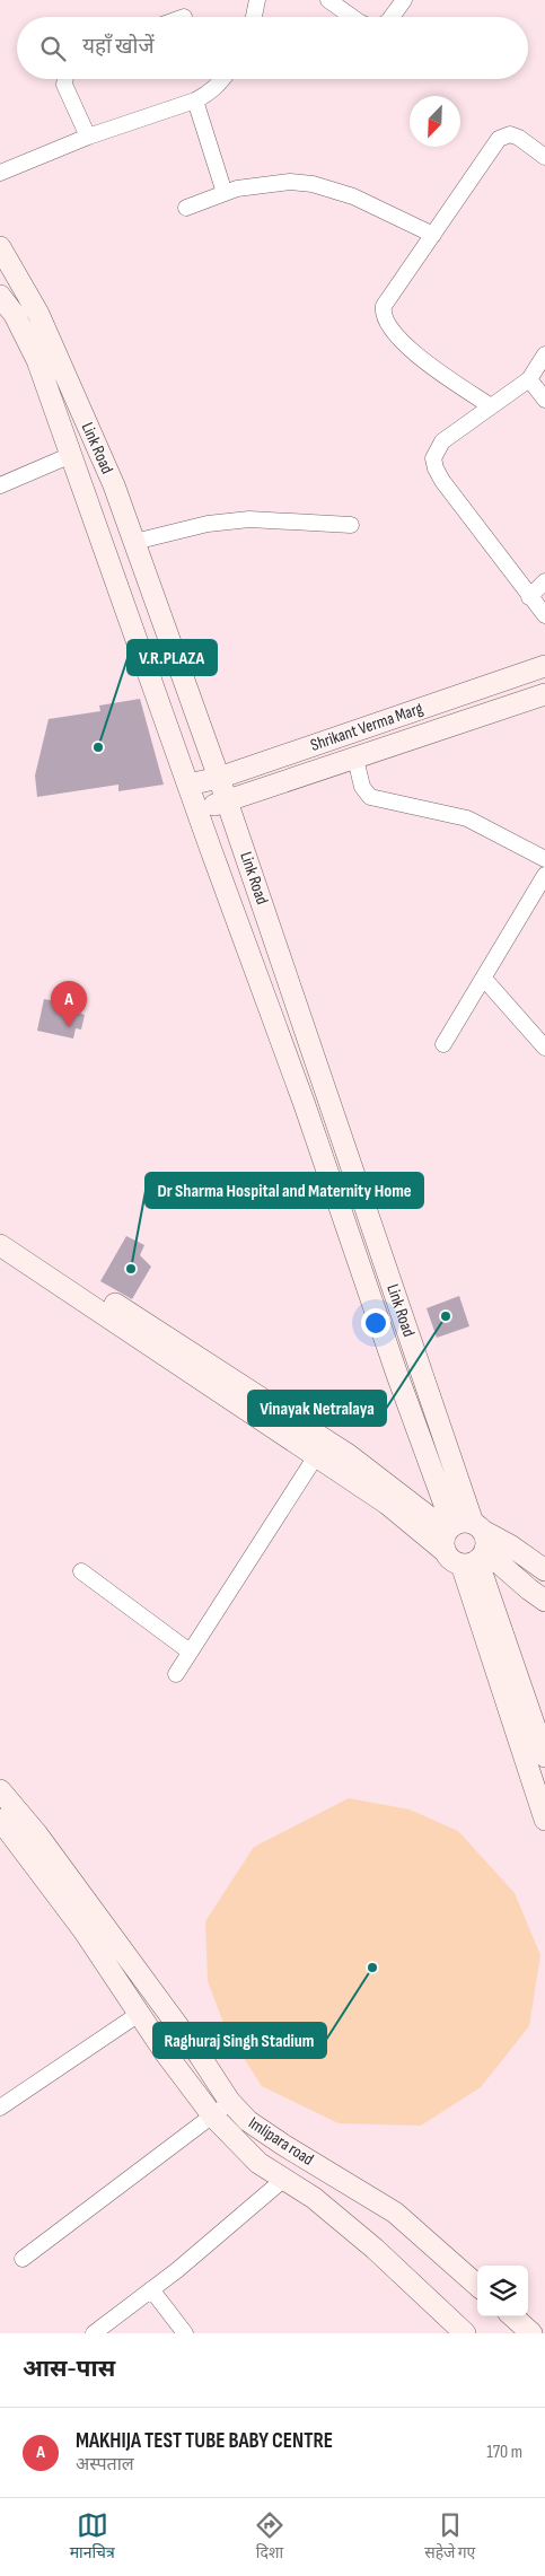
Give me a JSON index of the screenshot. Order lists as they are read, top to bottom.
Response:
{
  "streets": {
    "street": ["Link Road", "Shrikant Verma Marg", "Imlipara road"]
  },
  "crossings": [
    ["Link Road", "Shrikant Verma Marg"]
  ],
  "places": [
    "V.R.PLAZA",
    "Dr Sharma Hospital and Maternity Home",
    "Vinayak Netralaya",
    "Raghuraj Singh Stadium"
  ],
  "north": "bottom left",
  "page": {
    "search": "यहाँ खोजें",
    "pins": "A",
    "heading": "आस-पास",
    "list": [
      {
        "mark": "A",
        "name": "MAKHIJA TEST TUBE BABY CENTRE",
        "note": "अस्पताल",
        "value": "170 m"
      }
    ],
    "nav": ["मानचित्र", "दिशा", "सहेजे गए"]
  }
}
